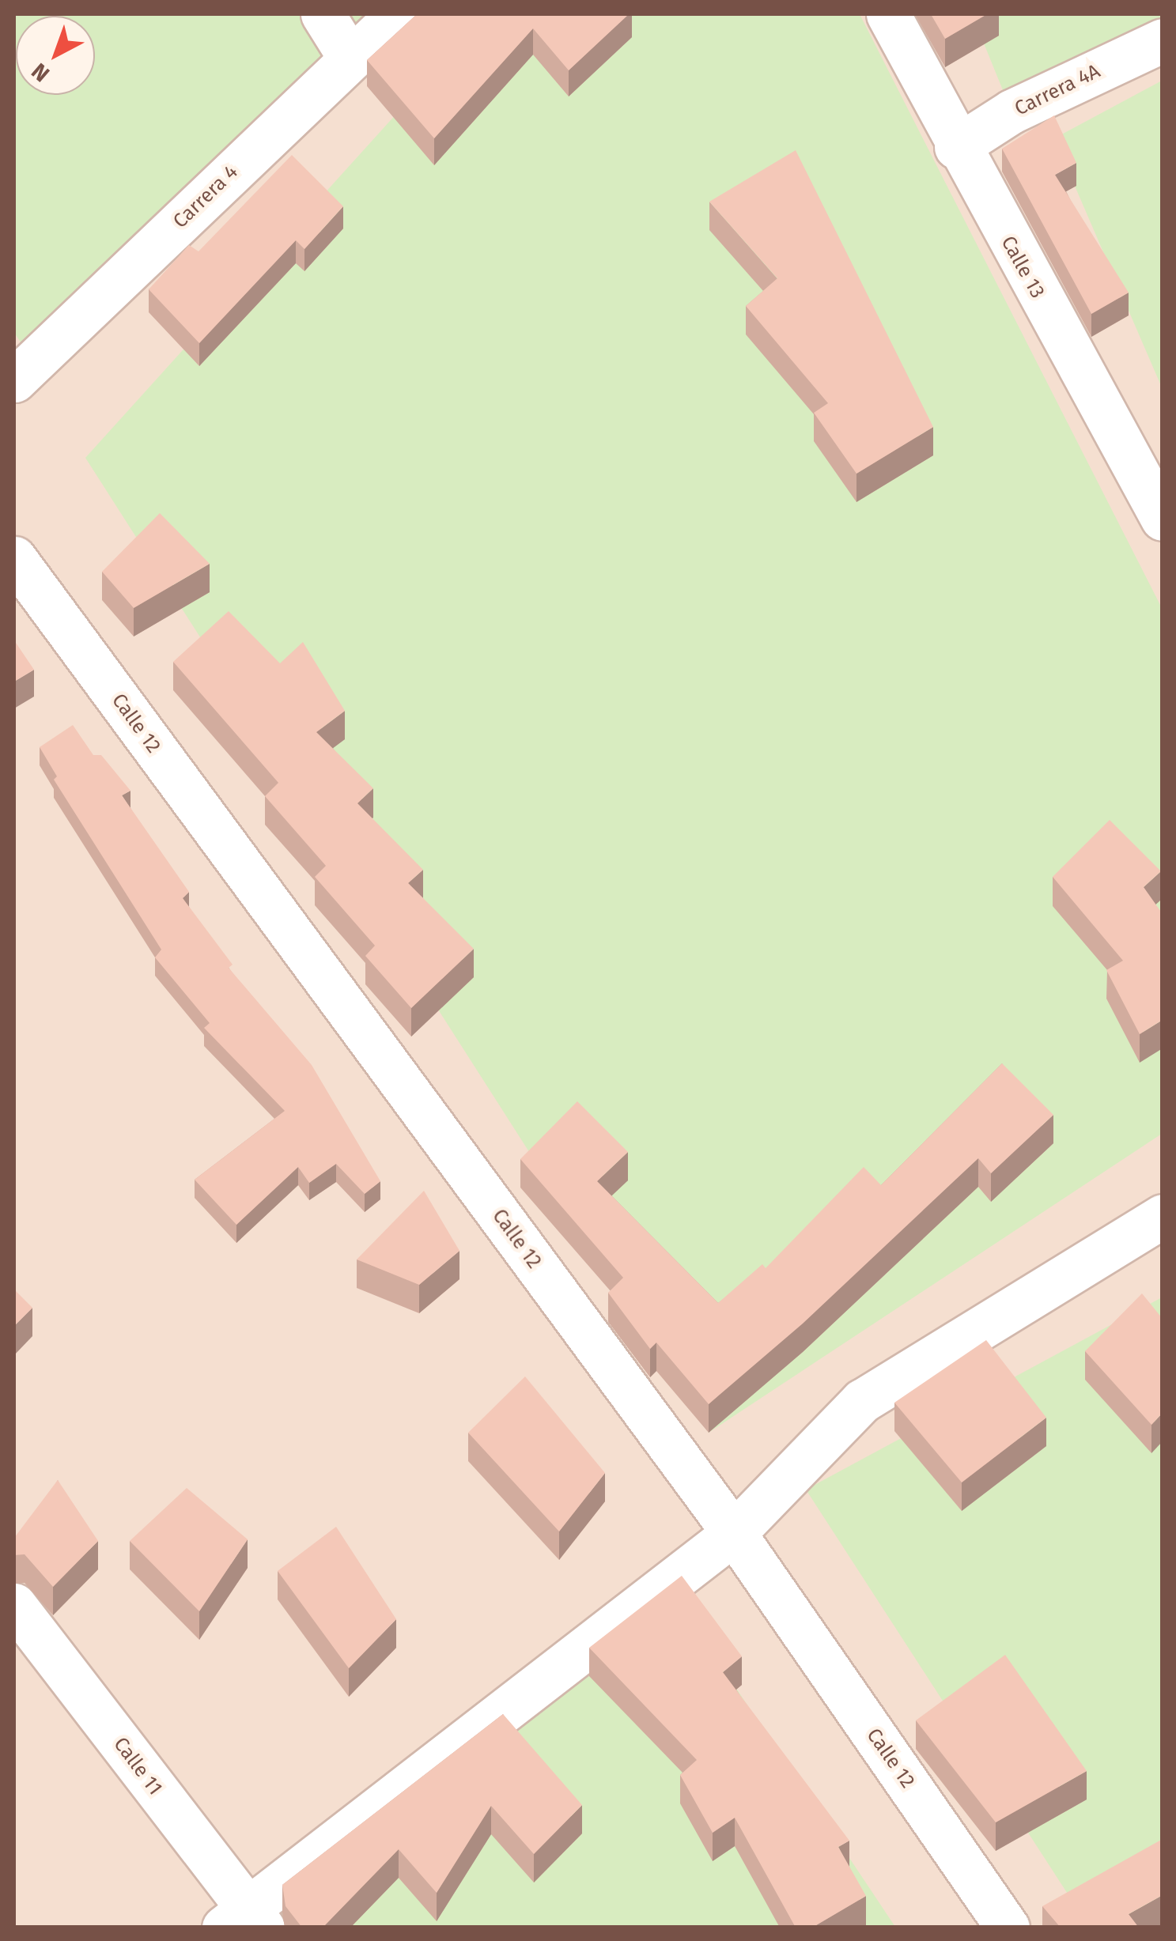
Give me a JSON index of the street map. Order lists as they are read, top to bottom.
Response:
{
  "streets": {
    "street": [
      "Carrera 4A",
      "Carrera 4",
      "Calle 13",
      "Calle 12",
      "Calle 11"
    ]
  },
  "crossings": [
    ["Carrera 4A", "Calle 13"]
  ],
  "north": "bottom left"
}
